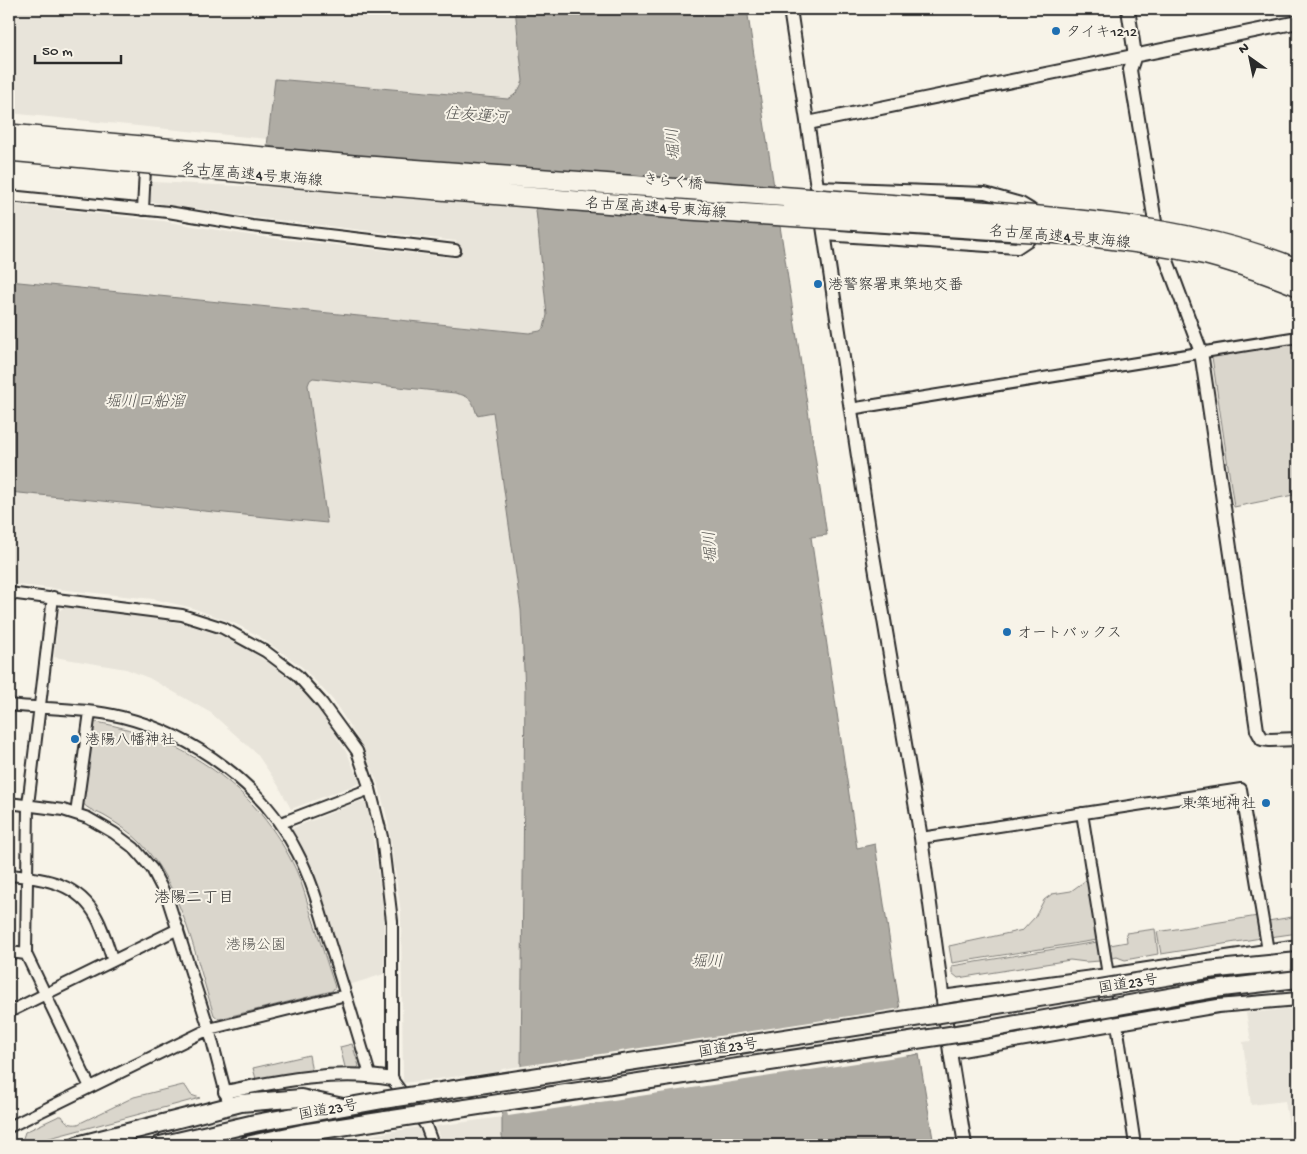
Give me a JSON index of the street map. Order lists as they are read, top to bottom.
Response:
{
  "streets": {
    "highway": ["名古屋高速4号東海線", "国道23号"],
    "street": ["きらく橋"]
  },
  "districts": ["港陽二丁目"],
  "water": ["住友運河", "堀川", "堀川口船溜"],
  "parks": ["港陽公園"],
  "places": [
    "タイキ1212",
    "港警察署東築地交番",
    "オートバックス",
    "港陽八幡神社",
    "東築地神社"
  ],
  "scale_bar": "50 m",
  "north": "top left"
}
